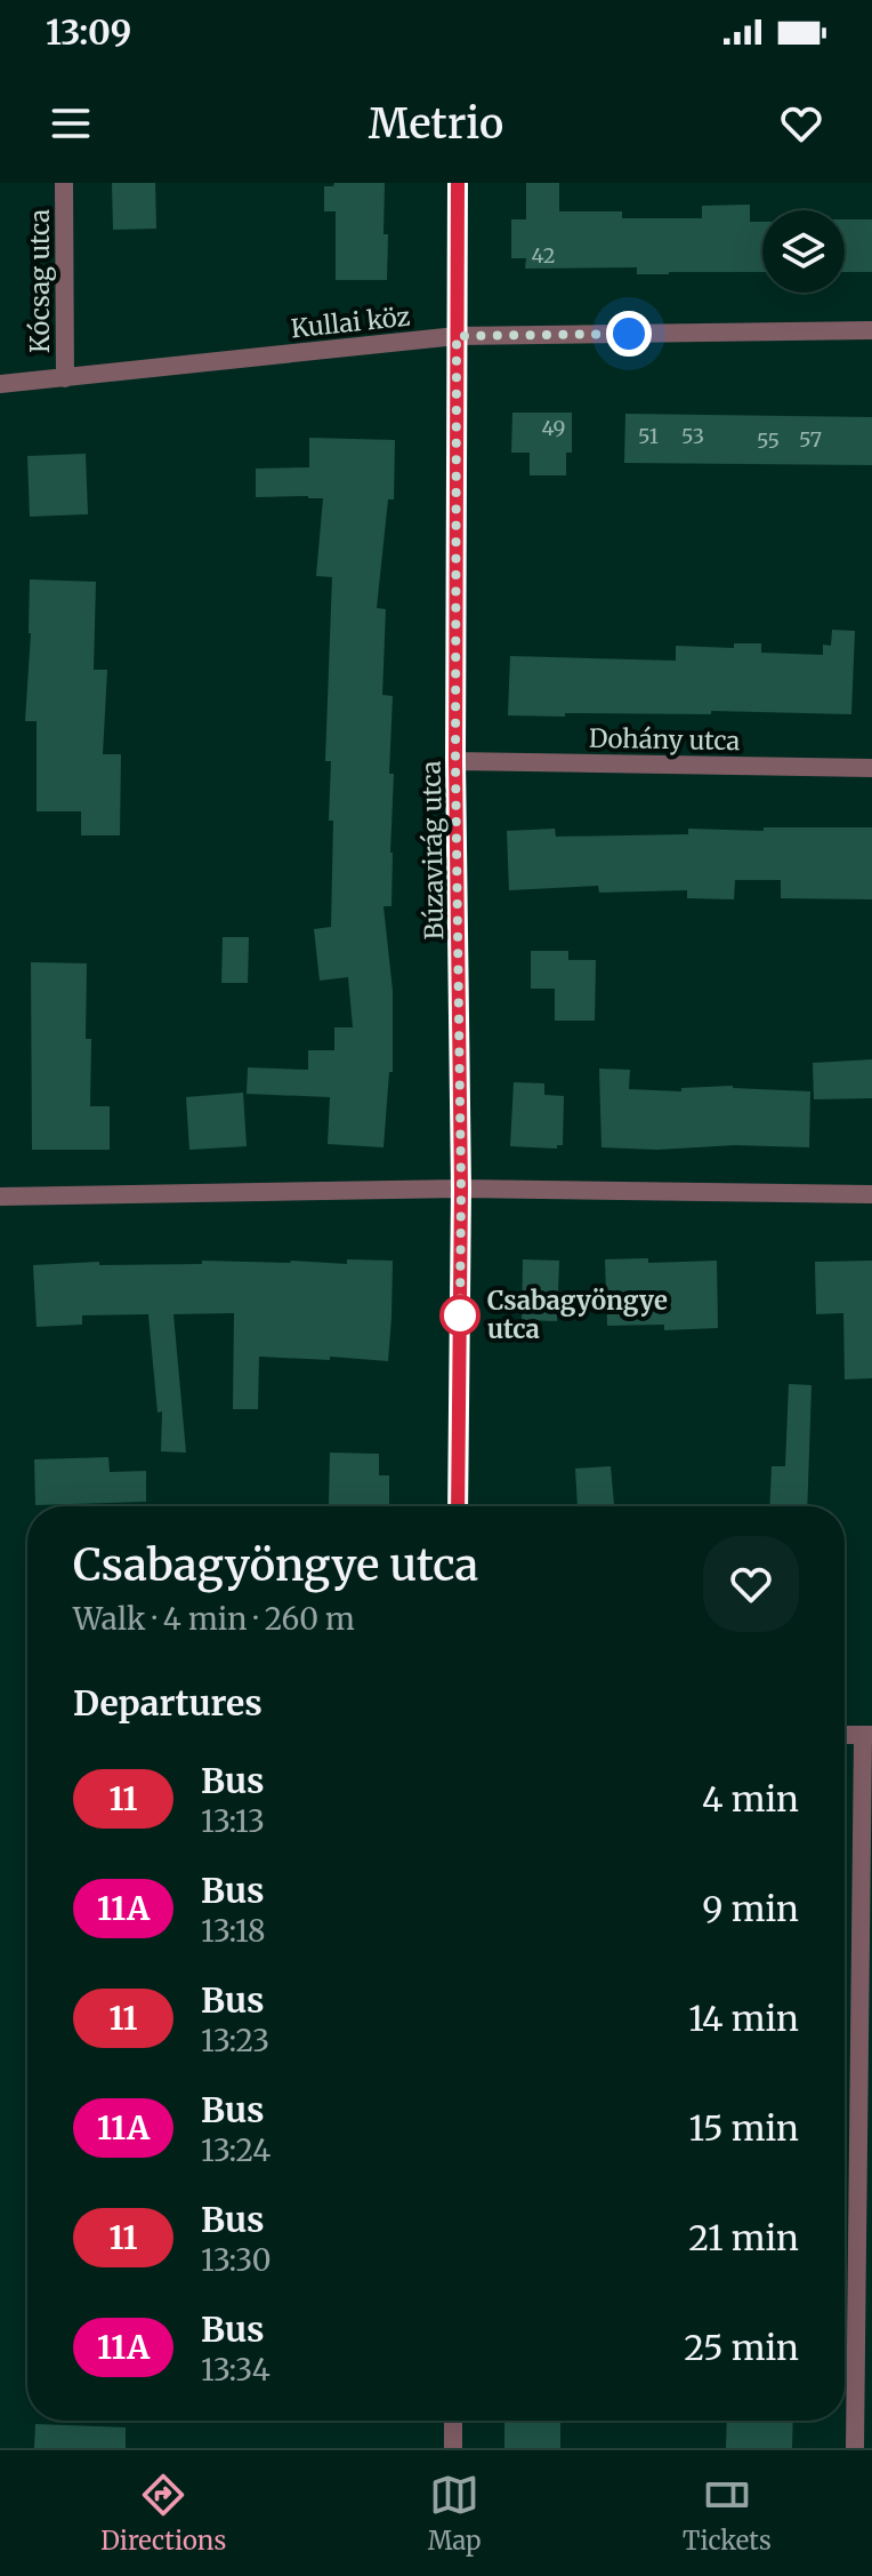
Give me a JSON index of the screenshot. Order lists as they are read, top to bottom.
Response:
{
  "streets": {
    "street": [
      "Kócsag utca",
      "Kullai köz",
      "Dohány utca",
      "Búzavirág utca"
    ]
  },
  "crossings": [
    ["Kócsag utca", "Kullai köz"],
    ["Kullai köz", "Búzavirág utca"],
    ["Dohány utca", "Búzavirág utca"]
  ],
  "places": ["Csabagyöngye utca"],
  "lines": ["bus line 11"],
  "house_numbers": [
    "42",
    "49",
    "51",
    "53",
    "57",
    "55"
  ],
  "page": {
    "status": "13:09",
    "header": "Metrio",
    "heading": [
      ["Csabagyöngye utca", "Walk · 4 min · 260 m"],
      "Departures"
    ],
    "list": [
      {
        "mark": "11",
        "name": "Bus",
        "note": "13:13",
        "value": "4 min"
      },
      {
        "mark": "11A",
        "name": "Bus",
        "note": "13:18",
        "value": "9 min"
      },
      {
        "mark": "11",
        "name": "Bus",
        "note": "13:23",
        "value": "14 min"
      },
      {
        "mark": "11A",
        "name": "Bus",
        "note": "13:24",
        "value": "15 min"
      },
      {
        "mark": "11",
        "name": "Bus",
        "note": "13:30",
        "value": "21 min"
      },
      {
        "mark": "11A",
        "name": "Bus",
        "note": "13:34",
        "value": "25 min"
      }
    ],
    "tabs": ["Directions", "Map", "Tickets"]
  }
}
